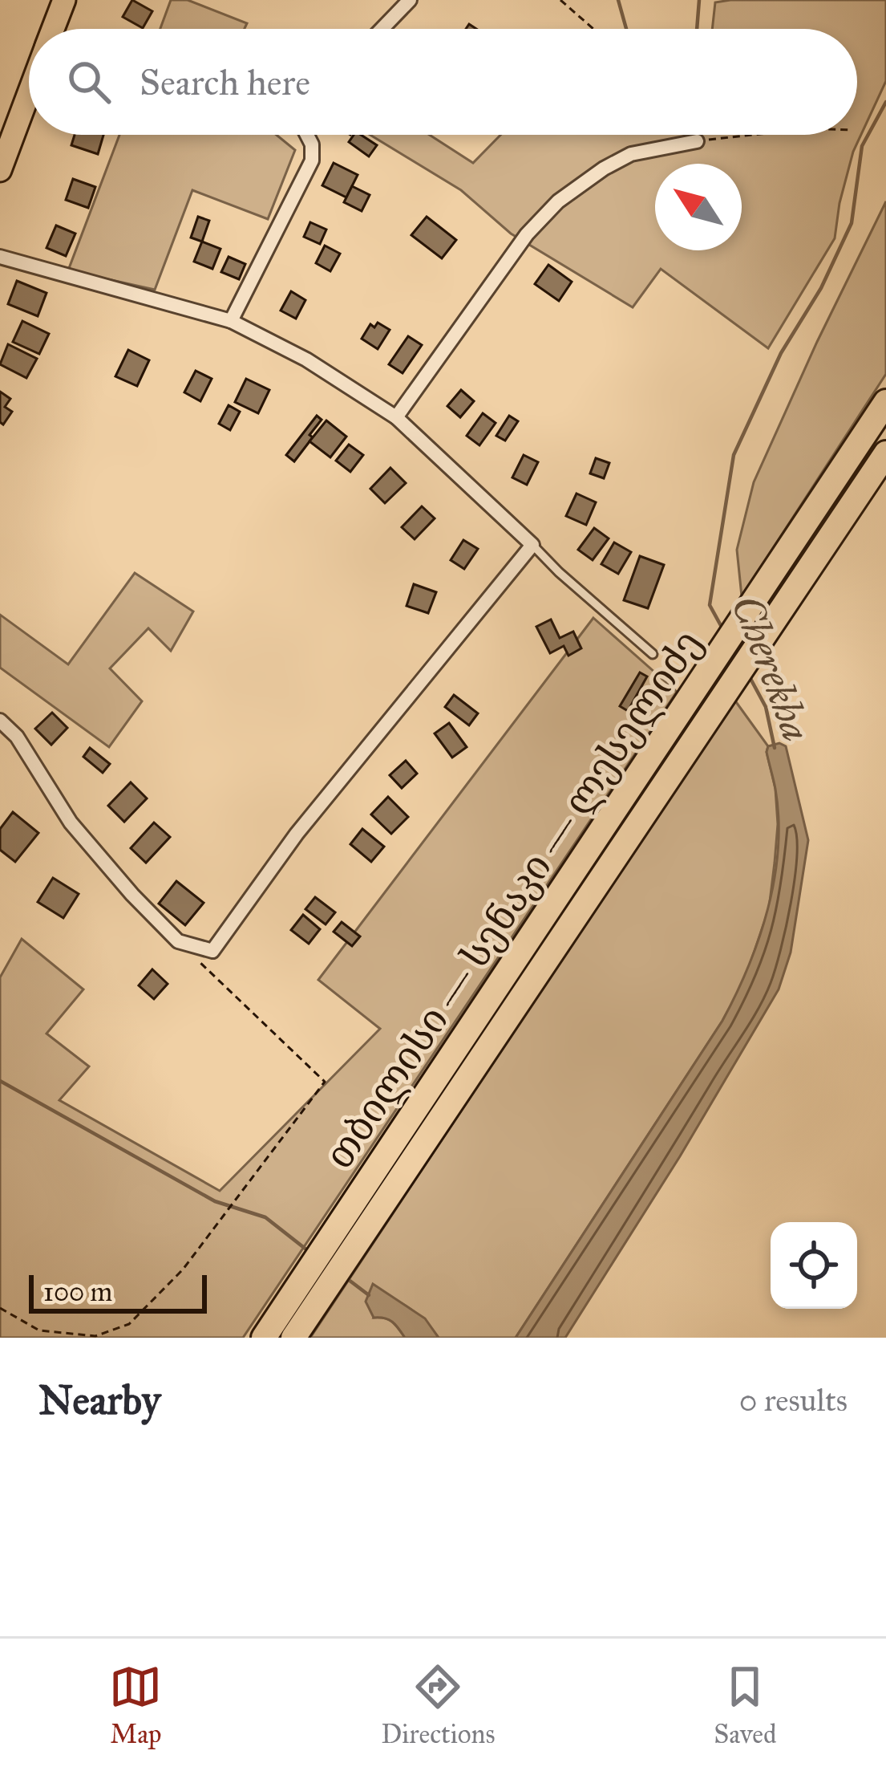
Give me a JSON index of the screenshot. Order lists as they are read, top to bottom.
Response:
{
  "streets": {
    "highway": ["თბილისი — სენაკი — ლესელიძე"]
  },
  "water": ["Cherekha"],
  "scale_bar": "100 m",
  "north": "top left",
  "page": {
    "search": "Search here",
    "scale": "100 m",
    "heading": ["Nearby", "0 results"],
    "nav": ["Map", "Directions", "Saved"]
  }
}
